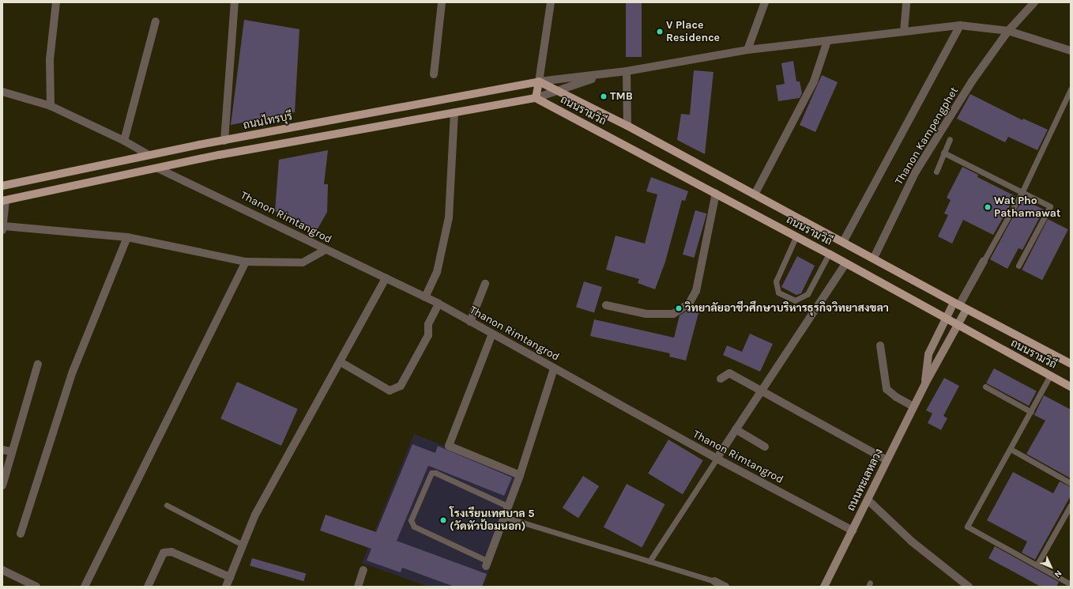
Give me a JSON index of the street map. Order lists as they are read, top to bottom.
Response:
{
  "streets": {
    "main road": ["ถนนรามวิถี", "ถนนไทรบุรี", "ถนนทะเลหลวง"],
    "street": ["Thanon Kampengphet", "Thanon Rimtangrod"]
  },
  "crossings": [
    ["ถนนรามวิถี", "ถนนไทรบุรี"],
    ["ถนนรามวิถี", "Thanon Kampengphet"],
    ["ถนนรามวิถี", "ถนนทะเลหลวง"],
    ["Thanon Rimtangrod", "ถนนทะเลหลวง"]
  ],
  "places": [
    "V Place Residence",
    "TMB",
    "Wat Pho Pathamawat",
    "วิทยาลัยอาชีวศึกษาบริหารธุรกิจวิทยาสงขลา",
    "โรงเรียนเทศบาล 5 (วัดหัวป้อมนอก)"
  ],
  "north": "bottom right"
}
